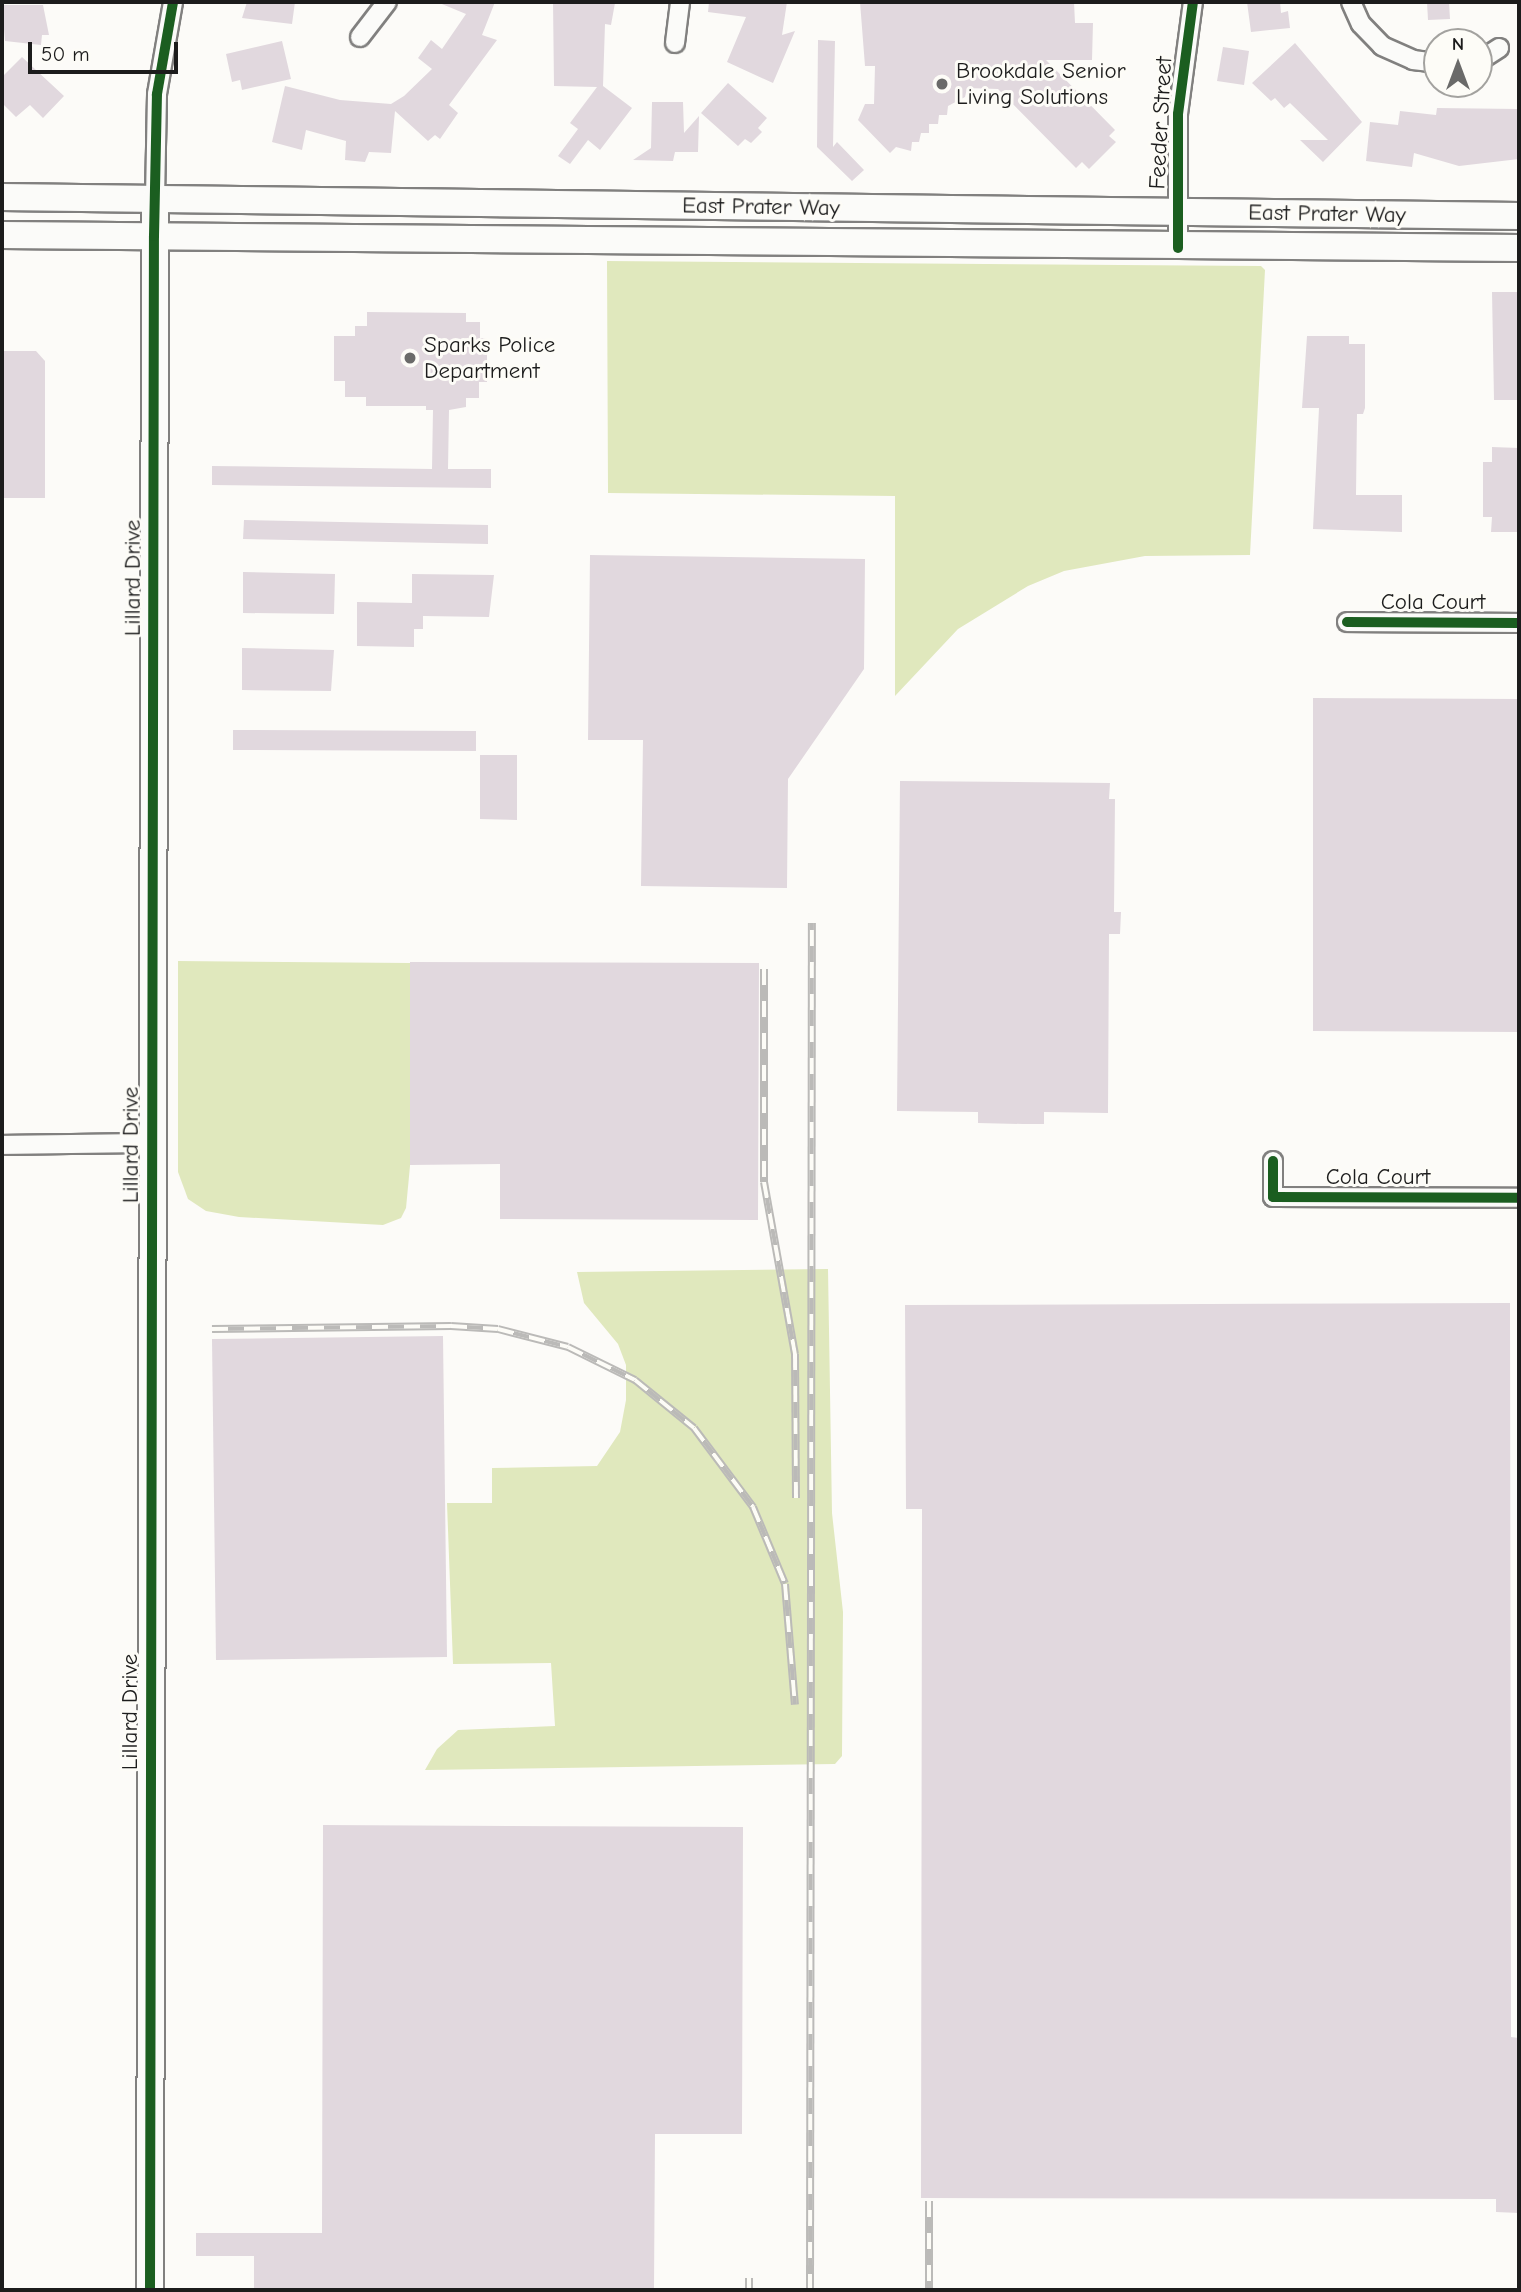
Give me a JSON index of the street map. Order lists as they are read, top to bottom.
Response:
{
  "streets": {
    "main road": ["East Prater Way", "Lillard Drive"],
    "street": ["Feeder Street", "Cola Court"]
  },
  "crossings": [
    ["Feeder Street", "East Prater Way"],
    ["East Prater Way", "Lillard Drive"]
  ],
  "places": ["Brookdale Senior Living Solutions", "Sparks Police Department"],
  "scale_bar": "50 m",
  "north": "top"
}
